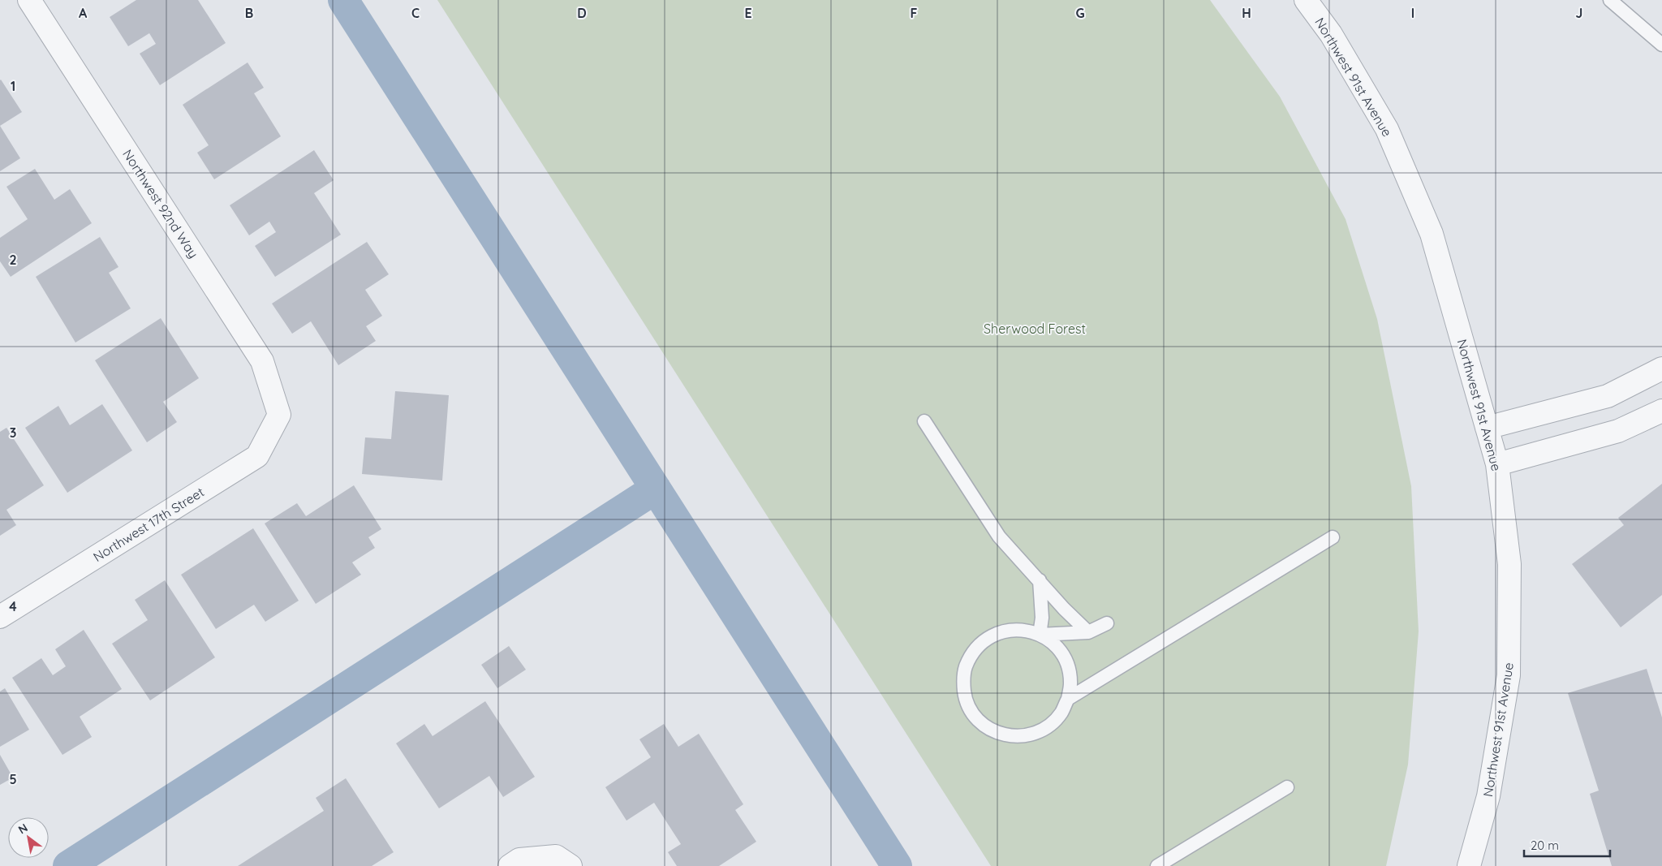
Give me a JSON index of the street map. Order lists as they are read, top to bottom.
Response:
{
  "streets": {
    "street": ["Northwest 91st Avenue", "Northwest 92nd Way", "Northwest 17th Street"]
  },
  "crossings": [
    ["Northwest 92nd Way", "Northwest 17th Street"]
  ],
  "parks": ["Sherwood Forest"],
  "scale_bar": "20 m",
  "north": "top left",
  "grid": {
    "columns": [
      "A",
      "B",
      "C",
      "D",
      "E",
      "F",
      "G",
      "H",
      "I",
      "J"
    ],
    "rows": [
      "1",
      "2",
      "3",
      "4",
      "5"
    ]
  }
}
